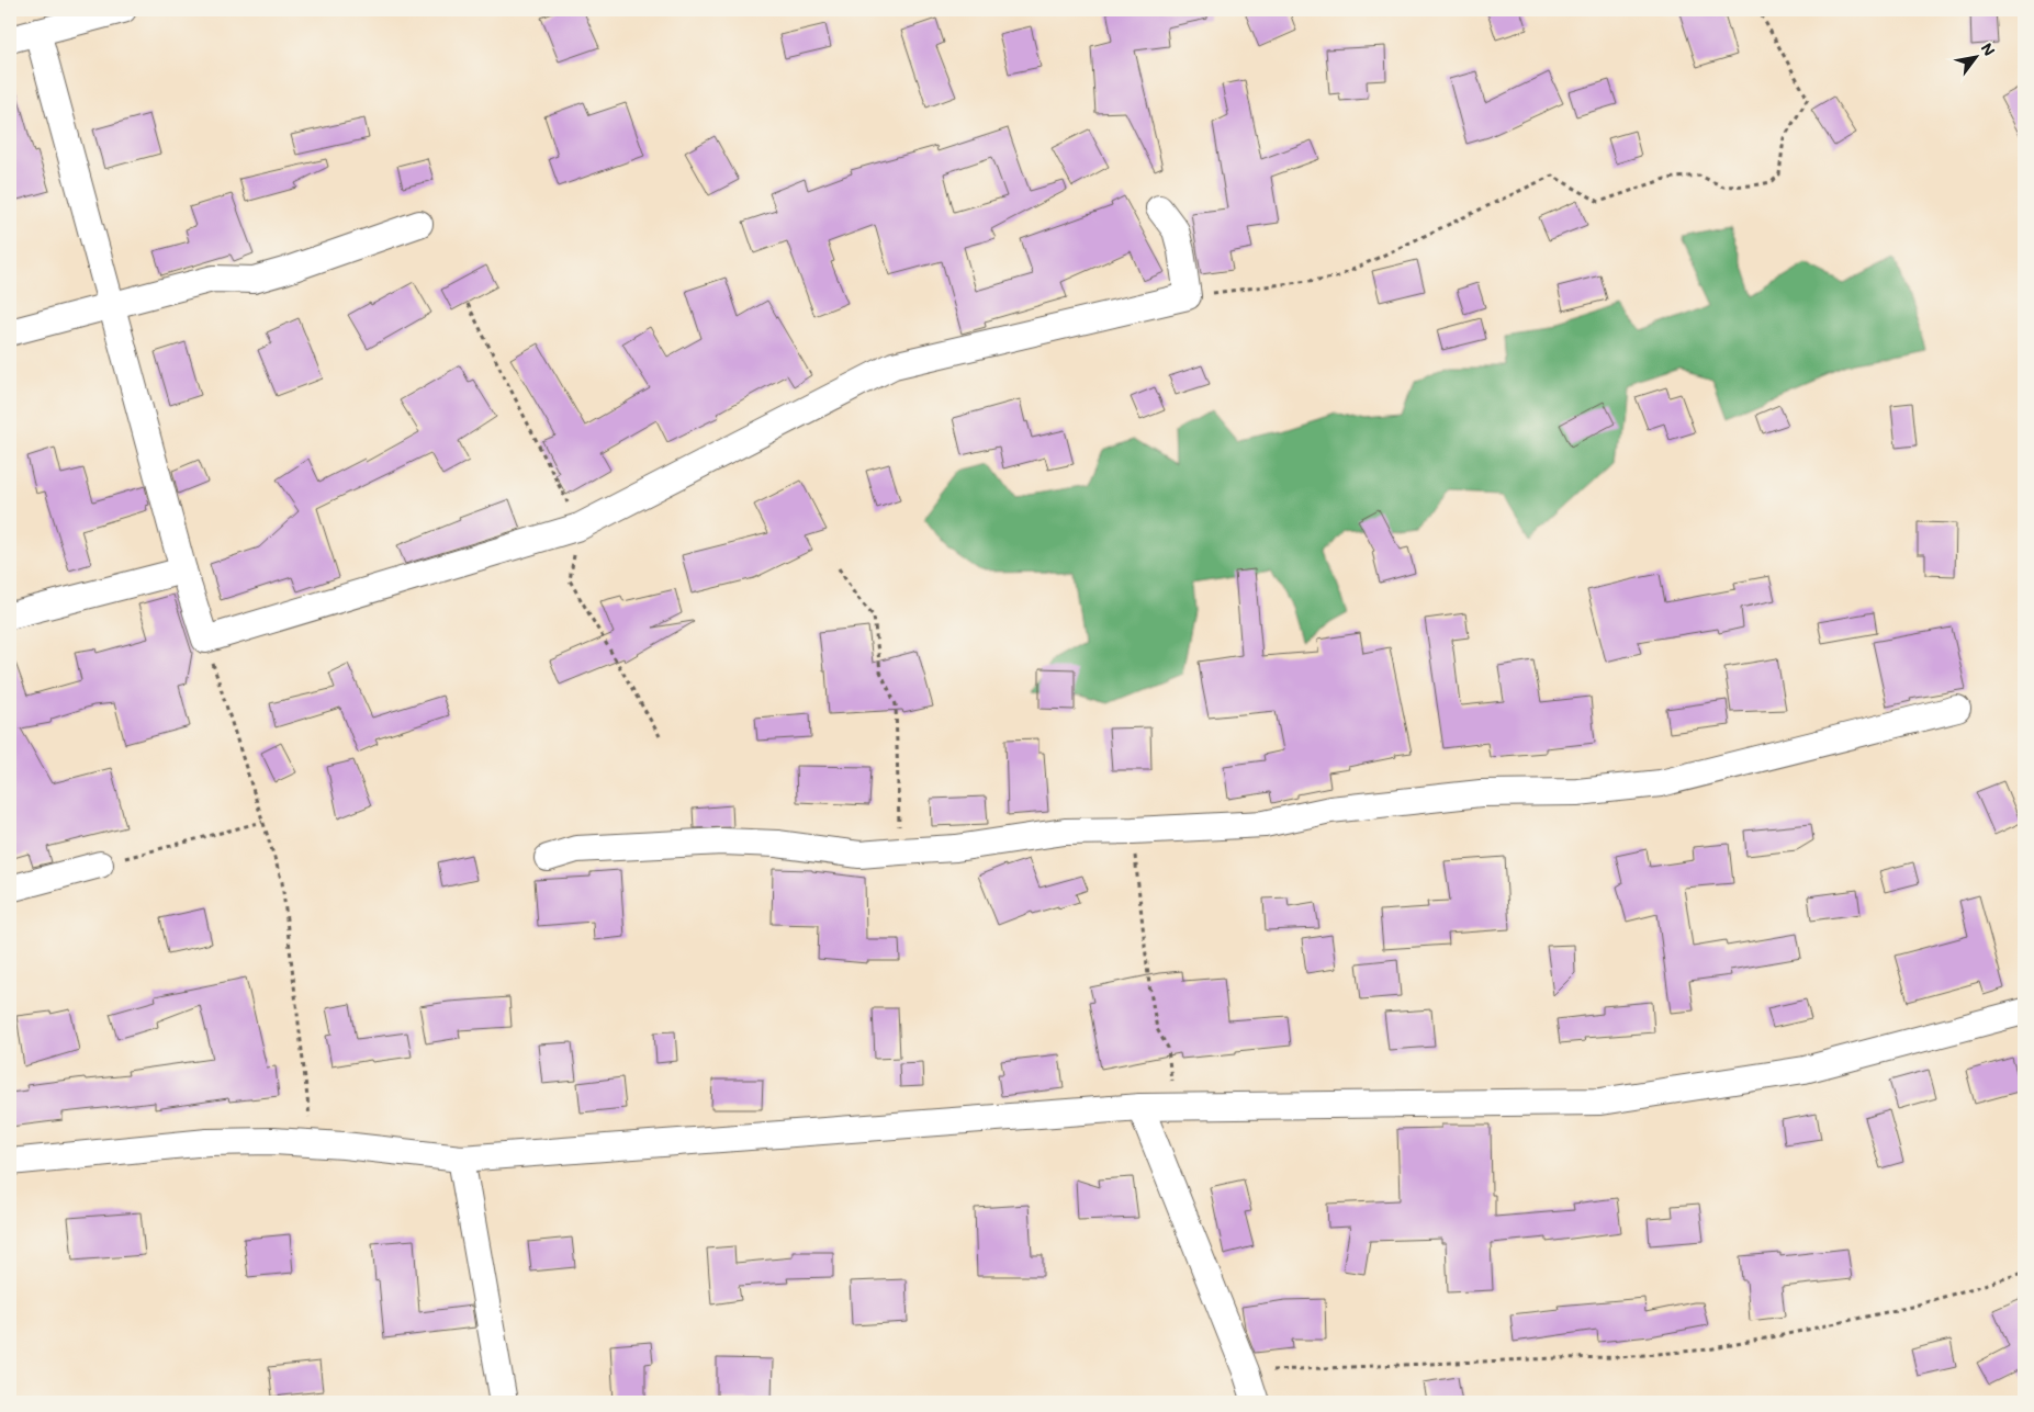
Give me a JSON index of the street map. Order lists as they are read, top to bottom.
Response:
{
  "north": "top right"
}
